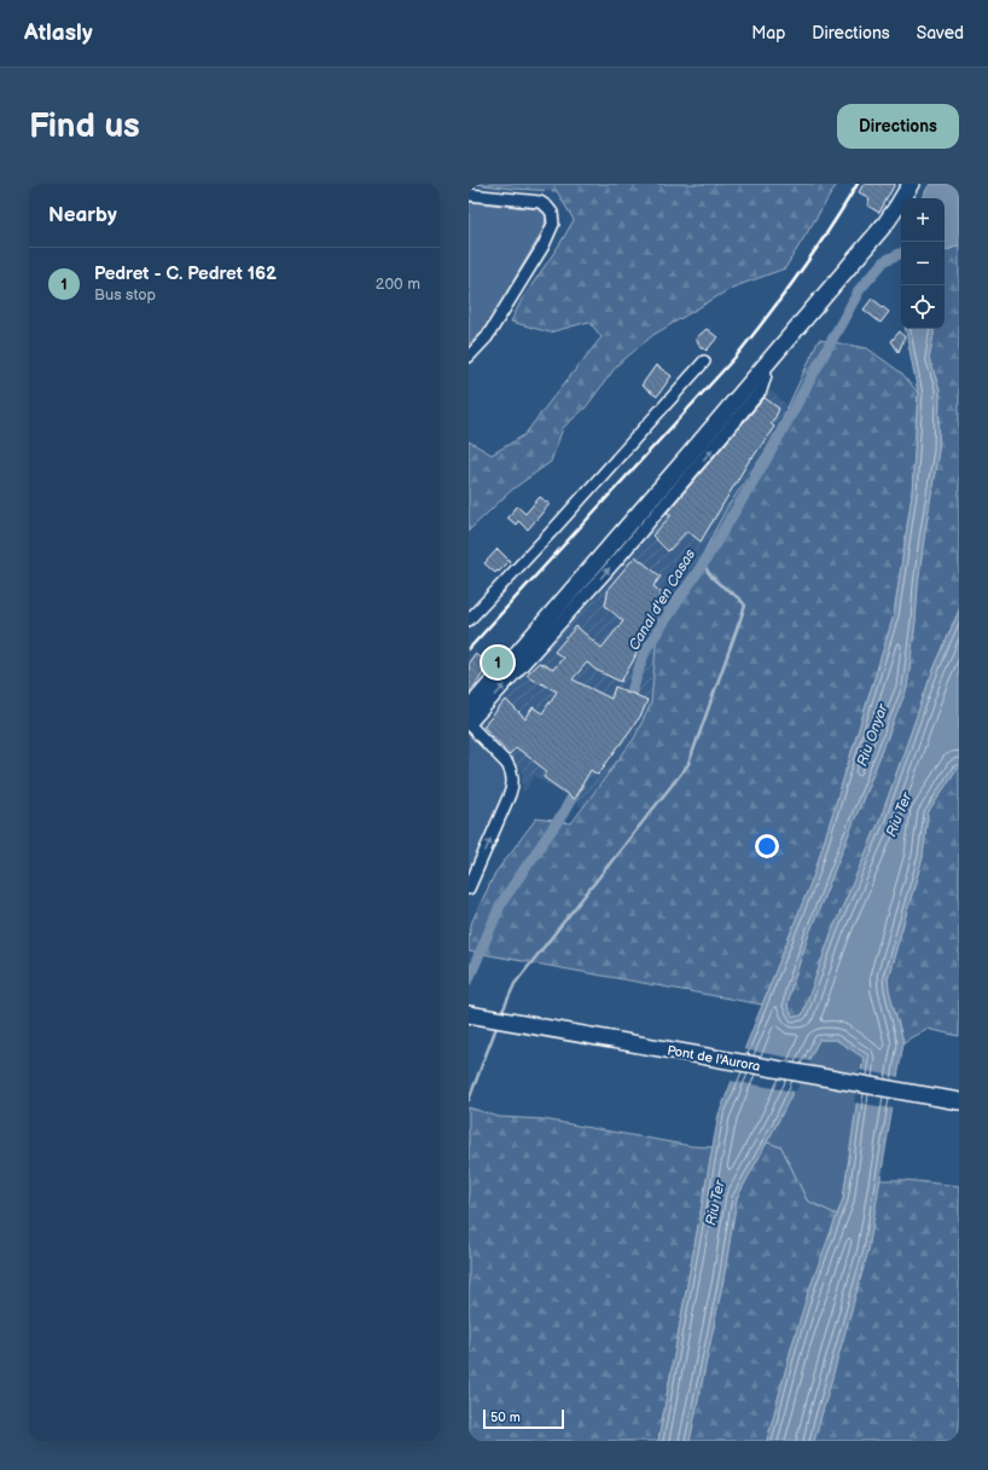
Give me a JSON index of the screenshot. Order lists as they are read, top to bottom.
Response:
{
  "streets": {
    "main road": ["Pont de l'Aurora"]
  },
  "water": ["Canal d'en Casas", "Riu Onyar", "Riu Ter"],
  "scale_bar": "50 m",
  "page": {
    "header": "Atlasly",
    "nav": ["Map", "Directions", "Saved"],
    "buttons": "Directions",
    "title": "Find us",
    "heading": "Nearby",
    "map_buttons": ["+", "−"],
    "list": [
      {
        "mark": "1",
        "name": "Pedret - C. Pedret 162",
        "note": "Bus stop",
        "value": "200 m"
      }
    ],
    "pins": "1",
    "scale": "50 m"
  }
}
